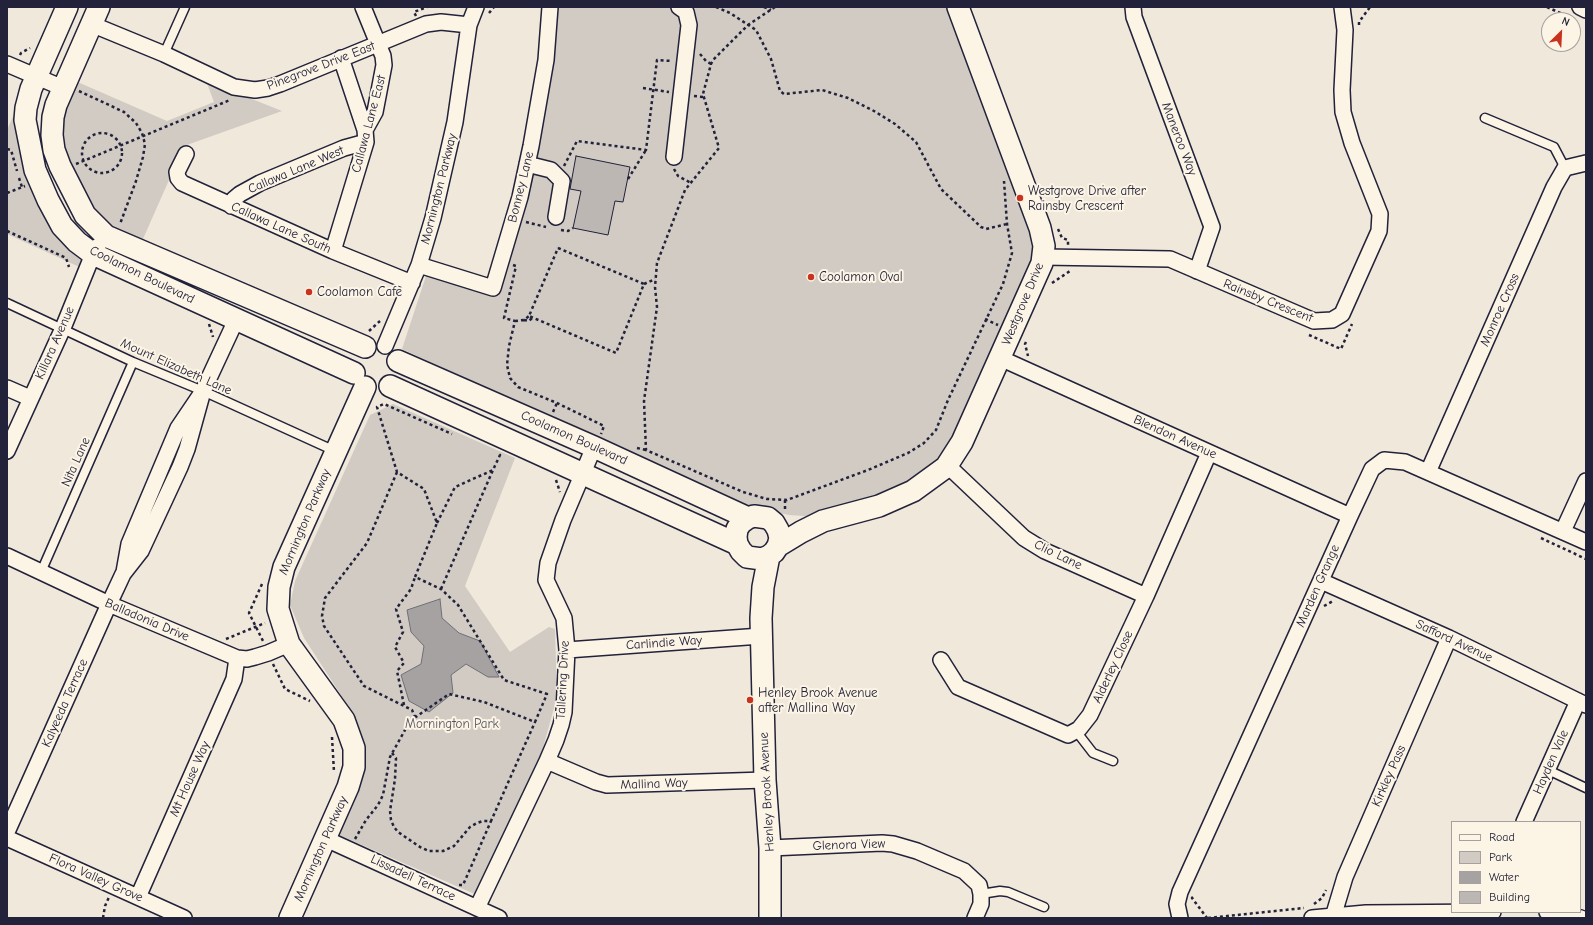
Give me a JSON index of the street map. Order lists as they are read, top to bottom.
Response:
{
  "streets": {
    "street": [
      "Pinegrove Drive East",
      "Callawa Lane East",
      "Maneroo Way",
      "Callawa Lane West",
      "Bonney Lane",
      "Mornington Parkway",
      "Callawa Lane South",
      "Coolamon Boulevard",
      "Rainsby Crescent",
      "Westgrove Drive",
      "Monroe Cross",
      "Killara Avenue",
      "Blendon Avenue",
      "Clio Lane",
      "Marden Grange",
      "Balladonia Drive",
      "Safford Avenue",
      "Carlindie Way",
      "Alderley Close",
      "Tallering Drive",
      "Kalyeeda Terrace",
      "Hayden Vale",
      "Kirkley Pass",
      "Mt House Way",
      "Mallina Way",
      "Henley Brook Avenue",
      "Glenora View",
      "Flora Valley Grove",
      "Lissadell Terrace"
    ],
    "lane": ["Mount Elizabeth Lane", "Nita Lane"]
  },
  "crossings": [
    ["Pinegrove Drive East", "Callawa Lane East"],
    ["Pinegrove Drive East", "Mornington Parkway"],
    ["Pinegrove Drive East", "Coolamon Boulevard"],
    ["Callawa Lane East", "Callawa Lane West"],
    ["Callawa Lane East", "Callawa Lane South"],
    ["Maneroo Way", "Rainsby Crescent"],
    ["Callawa Lane West", "Callawa Lane South"],
    ["Bonney Lane", "Mornington Parkway"],
    ["Mornington Parkway", "Callawa Lane South"],
    ["Mornington Parkway", "Coolamon Boulevard"],
    ["Mornington Parkway", "Mount Elizabeth Lane"],
    ["Mornington Parkway", "Balladonia Drive"],
    ["Mornington Parkway", "Lissadell Terrace"],
    ["Coolamon Boulevard", "Westgrove Drive"],
    ["Coolamon Boulevard", "Killara Avenue"],
    ["Coolamon Boulevard", "Tallering Drive"],
    ["Coolamon Boulevard", "Kalyeeda Terrace"],
    ["Coolamon Boulevard", "Henley Brook Avenue"],
    ["Rainsby Crescent", "Westgrove Drive"],
    ["Westgrove Drive", "Blendon Avenue"],
    ["Westgrove Drive", "Clio Lane"],
    ["Westgrove Drive", "Henley Brook Avenue"],
    ["Monroe Cross", "Marden Grange"],
    ["Killara Avenue", "Mount Elizabeth Lane"],
    ["Mount Elizabeth Lane", "Nita Lane"],
    ["Mount Elizabeth Lane", "Kalyeeda Terrace"],
    ["Blendon Avenue", "Marden Grange"],
    ["Blendon Avenue", "Alderley Close"],
    ["Nita Lane", "Balladonia Drive"],
    ["Clio Lane", "Alderley Close"],
    ["Marden Grange", "Safford Avenue"],
    ["Balladonia Drive", "Kalyeeda Terrace"],
    ["Balladonia Drive", "Mt House Way"],
    ["Safford Avenue", "Hayden Vale"],
    ["Safford Avenue", "Kirkley Pass"],
    ["Carlindie Way", "Tallering Drive"],
    ["Carlindie Way", "Henley Brook Avenue"],
    ["Tallering Drive", "Mallina Way"],
    ["Tallering Drive", "Lissadell Terrace"],
    ["Mt House Way", "Flora Valley Grove"],
    ["Mallina Way", "Henley Brook Avenue"],
    ["Henley Brook Avenue", "Glenora View"]
  ],
  "parks": ["Mornington Park"],
  "places": [
    "Westgrove Drive after Rainsby Crescent",
    "Coolamon Oval",
    "Coolamon Cafe",
    "Henley Brook Avenue after Mallina Way"
  ],
  "legend": [
    "Road",
    "Park",
    "Water",
    "Building"
  ],
  "north": "top right"
}
